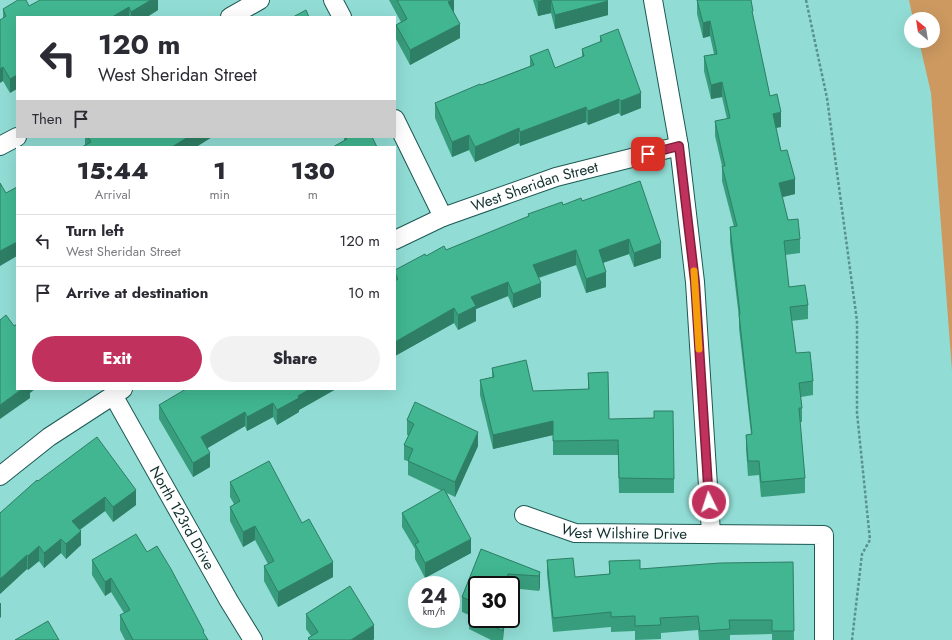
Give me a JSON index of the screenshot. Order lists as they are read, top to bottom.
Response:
{
  "streets": {
    "street": ["West Sheridan Street", "North 123rd Drive", "West Wilshire Drive"]
  },
  "north": "top left",
  "page": {
    "turn": ["120 m", "West Sheridan Street"],
    "then": "Then",
    "eta": [
      "15:44",
      "Arrival",
      "1",
      "min",
      "130",
      "m"
    ],
    "list": [
      {
        "name": "Turn left",
        "note": "West Sheridan Street",
        "value": "120 m"
      },
      {
        "name": "Arrive at destination",
        "value": "10 m"
      }
    ],
    "buttons": ["Exit", "Share"],
    "speed": "24 km/h",
    "limit": "30"
  }
}
